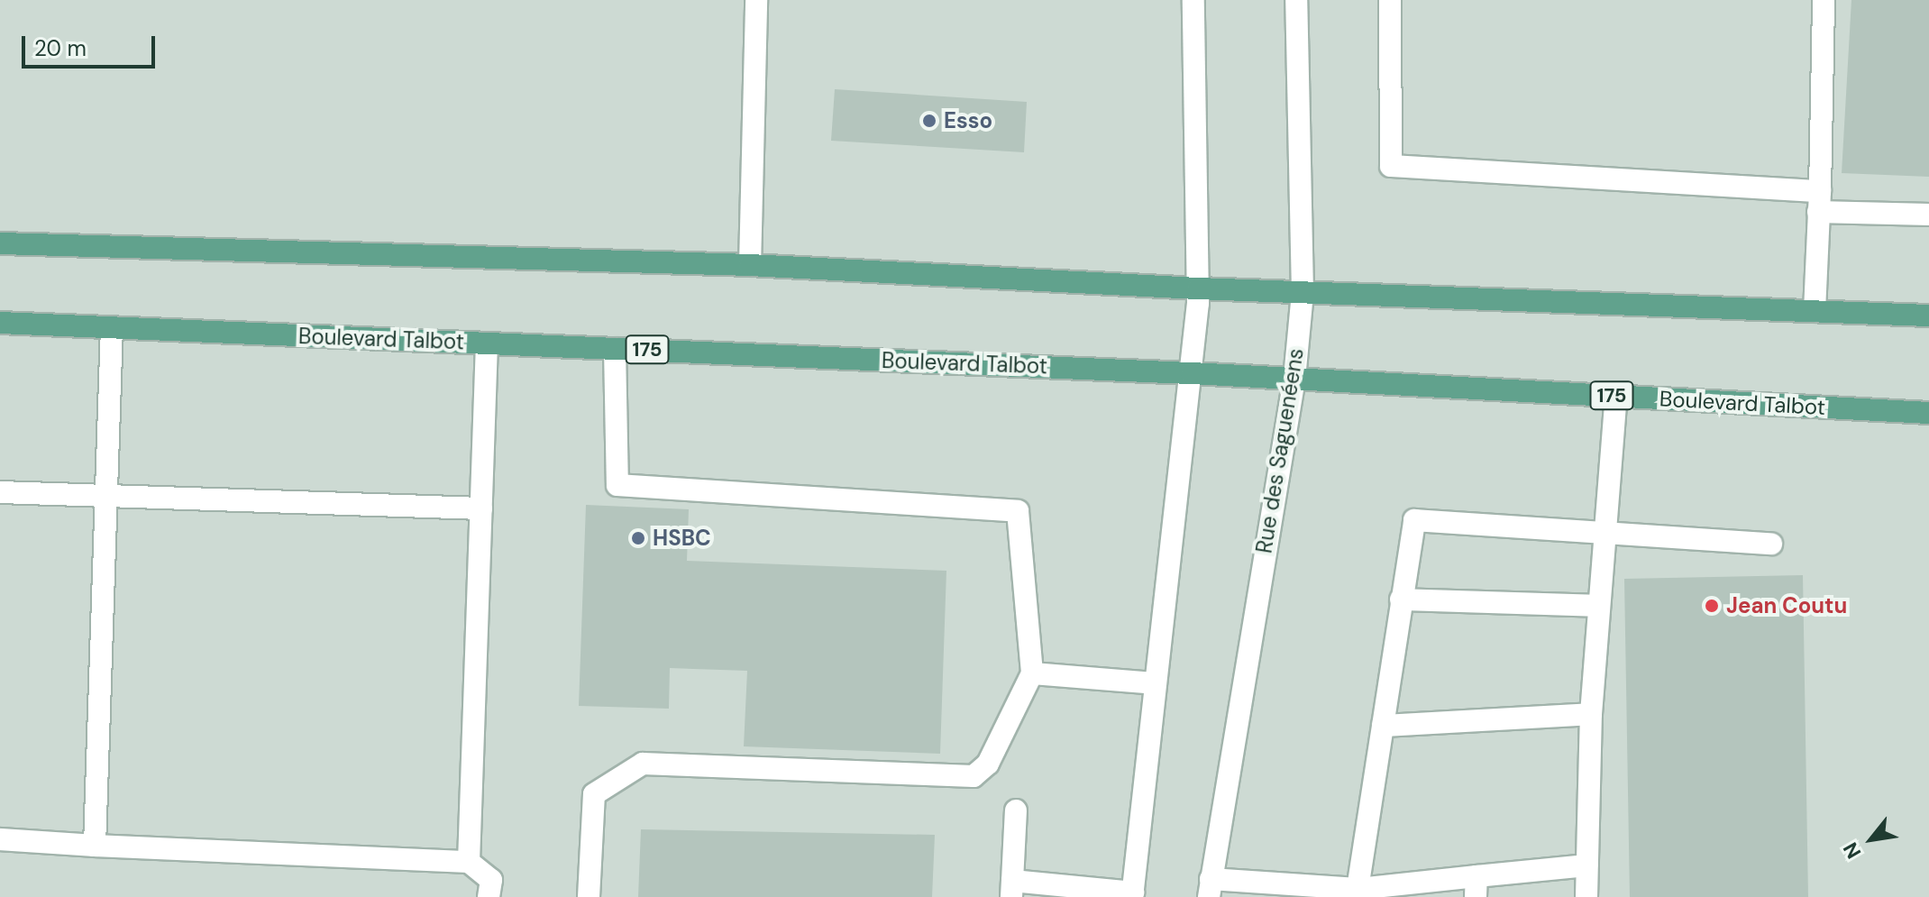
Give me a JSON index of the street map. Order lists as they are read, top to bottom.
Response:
{
  "streets": {
    "main road": ["Boulevard Talbot", "175"],
    "street": ["Rue des Saguenéens"]
  },
  "crossings": [
    ["Boulevard Talbot", "Rue des Saguenéens"]
  ],
  "places": ["Esso", "HSBC", "Jean Coutu"],
  "scale_bar": "20 m",
  "north": "bottom left"
}
